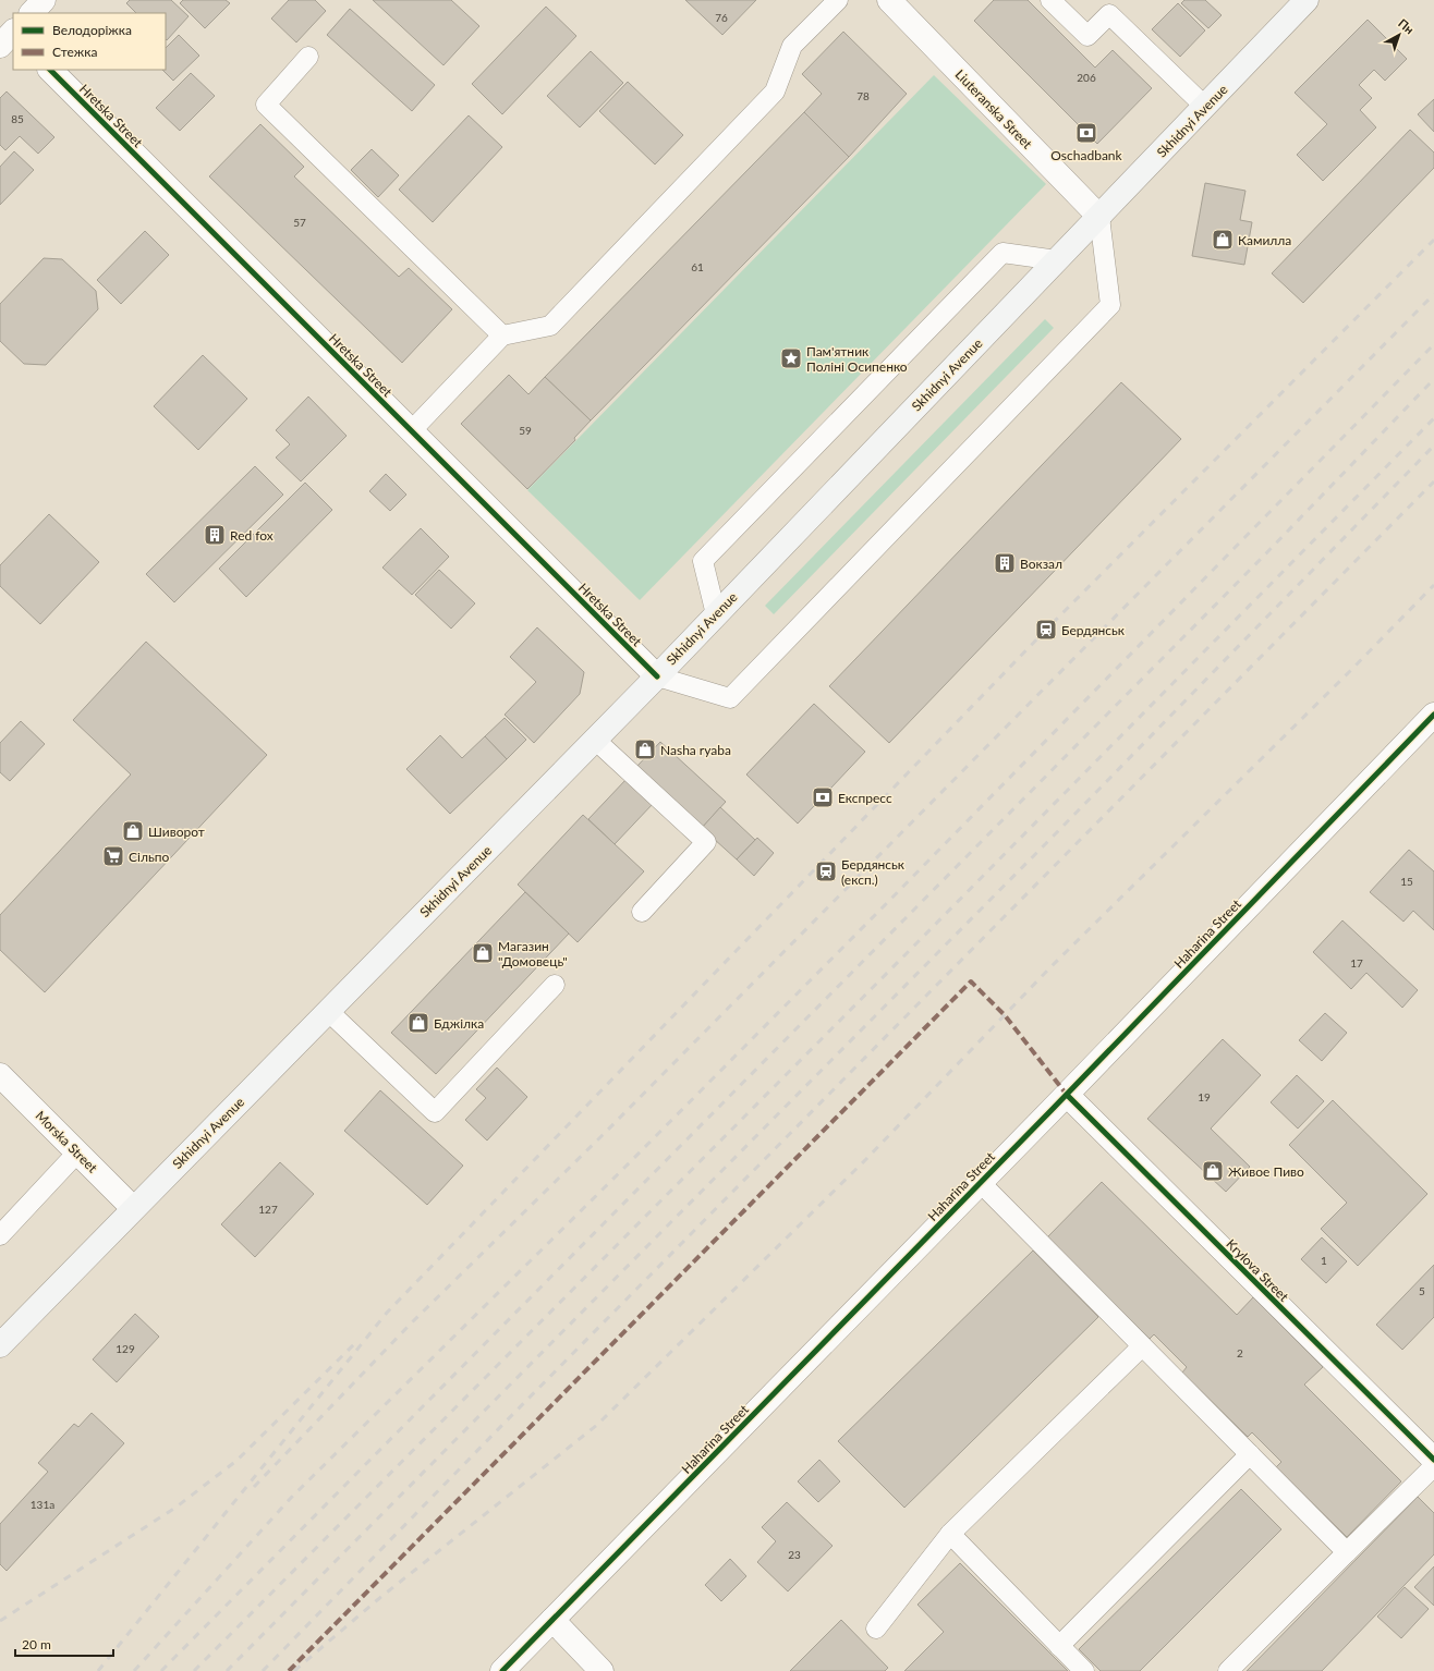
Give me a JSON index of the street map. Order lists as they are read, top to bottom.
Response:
{
  "streets": {
    "main road": ["Skhidnyi Avenue"],
    "street": [
      "Liuteranska Street",
      "Hretska Street",
      "Haharina Street",
      "Morska Street",
      "Krylova Street"
    ]
  },
  "crossings": [
    ["Liuteranska Street", "Skhidnyi Avenue"],
    ["Hretska Street", "Skhidnyi Avenue"],
    ["Skhidnyi Avenue", "Morska Street"],
    ["Haharina Street", "Krylova Street"]
  ],
  "places": {
    "bank": ["Oschadbank", "Експресс"],
    "shop": [
      "Камилла",
      "Nasha ryaba",
      "Шиворот",
      "Магазин \"Домовець\"",
      "Бджілка",
      "Живое Пиво"
    ],
    "place": ["Пам'ятник Поліні Осипенко"],
    "building": ["Red fox", "Вокзал"],
    "station": ["Бердянськ", "Бердянськ (експ.)"],
    "supermarket": ["Сільпо"]
  },
  "house_numbers": [
    "76",
    "206",
    "78",
    "85",
    "57",
    "61",
    "59",
    "15",
    "17",
    "19",
    "127",
    "1",
    "5",
    "129",
    "2",
    "131а",
    "23"
  ],
  "legend": ["Велодоріжка", "Стежка"],
  "scale_bar": "20 m",
  "north": "top right"
}
